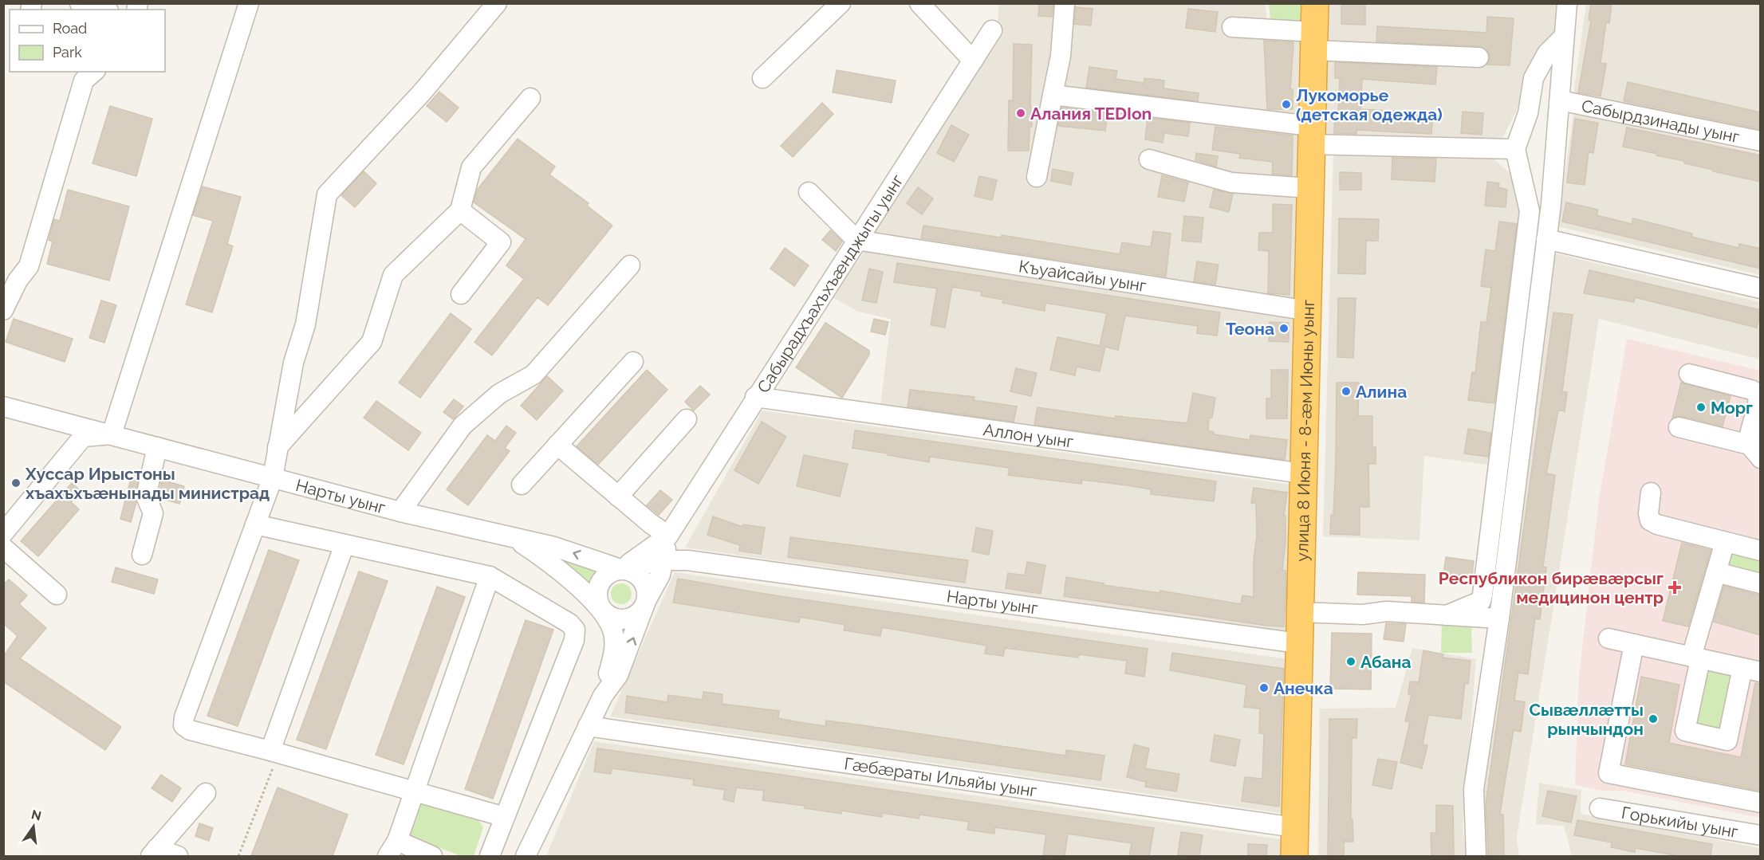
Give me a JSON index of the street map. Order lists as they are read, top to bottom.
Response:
{
  "streets": {
    "highway": ["улица 8 Июня - 8-ӕм Июны уынг"],
    "street": [
      "Сабырдзинады уынг",
      "Къуайсайы уынг",
      "Сабырадхъахъхъæнджыты уынг",
      "Аллон уынг",
      "Нарты уынг",
      "Гæбæраты Ильяйы уынг",
      "Горькийы уынг"
    ]
  },
  "crossings": [
    ["Къуайсайы уынг", "Сабырадхъахъхъæнджыты уынг"],
    ["Къуайсайы уынг", "улица 8 Июня - 8-ӕм Июны уынг"],
    ["Сабырадхъахъхъæнджыты уынг", "Аллон уынг"],
    ["улица 8 Июня - 8-ӕм Июны уынг", "Аллон уынг"],
    ["улица 8 Июня - 8-ӕм Июны уынг", "Нарты уынг"],
    ["улица 8 Июня - 8-ӕм Июны уынг", "Гæбæраты Ильяйы уынг"]
  ],
  "places": {
    "other": [
      "Лукоморье (детская одежда)",
      "Алания ТEDIon",
      "Теона",
      "Алина",
      "Морг",
      "Хуссар Ирыстоны хъахъхъæнынады министрад",
      "Абана",
      "Анечка",
      "Сывæллæтты рынчындон"
    ],
    "health": ["Республикон бирæвæрсыг медицинон центр"]
  },
  "legend": ["Road", "Park"],
  "north": "top"
}
